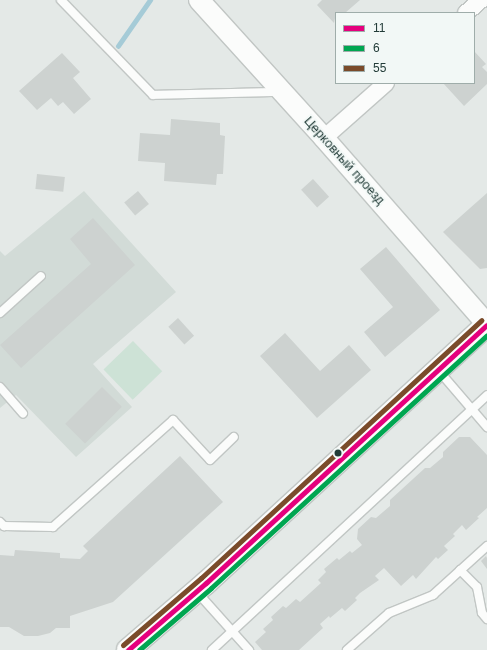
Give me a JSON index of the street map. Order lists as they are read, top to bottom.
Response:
{
  "streets": {
    "street": ["Церковный проезд"]
  },
  "lines": ["transit line 55", "transit line 11", "transit line 6"],
  "legend": ["11", "6", "55"]
}
